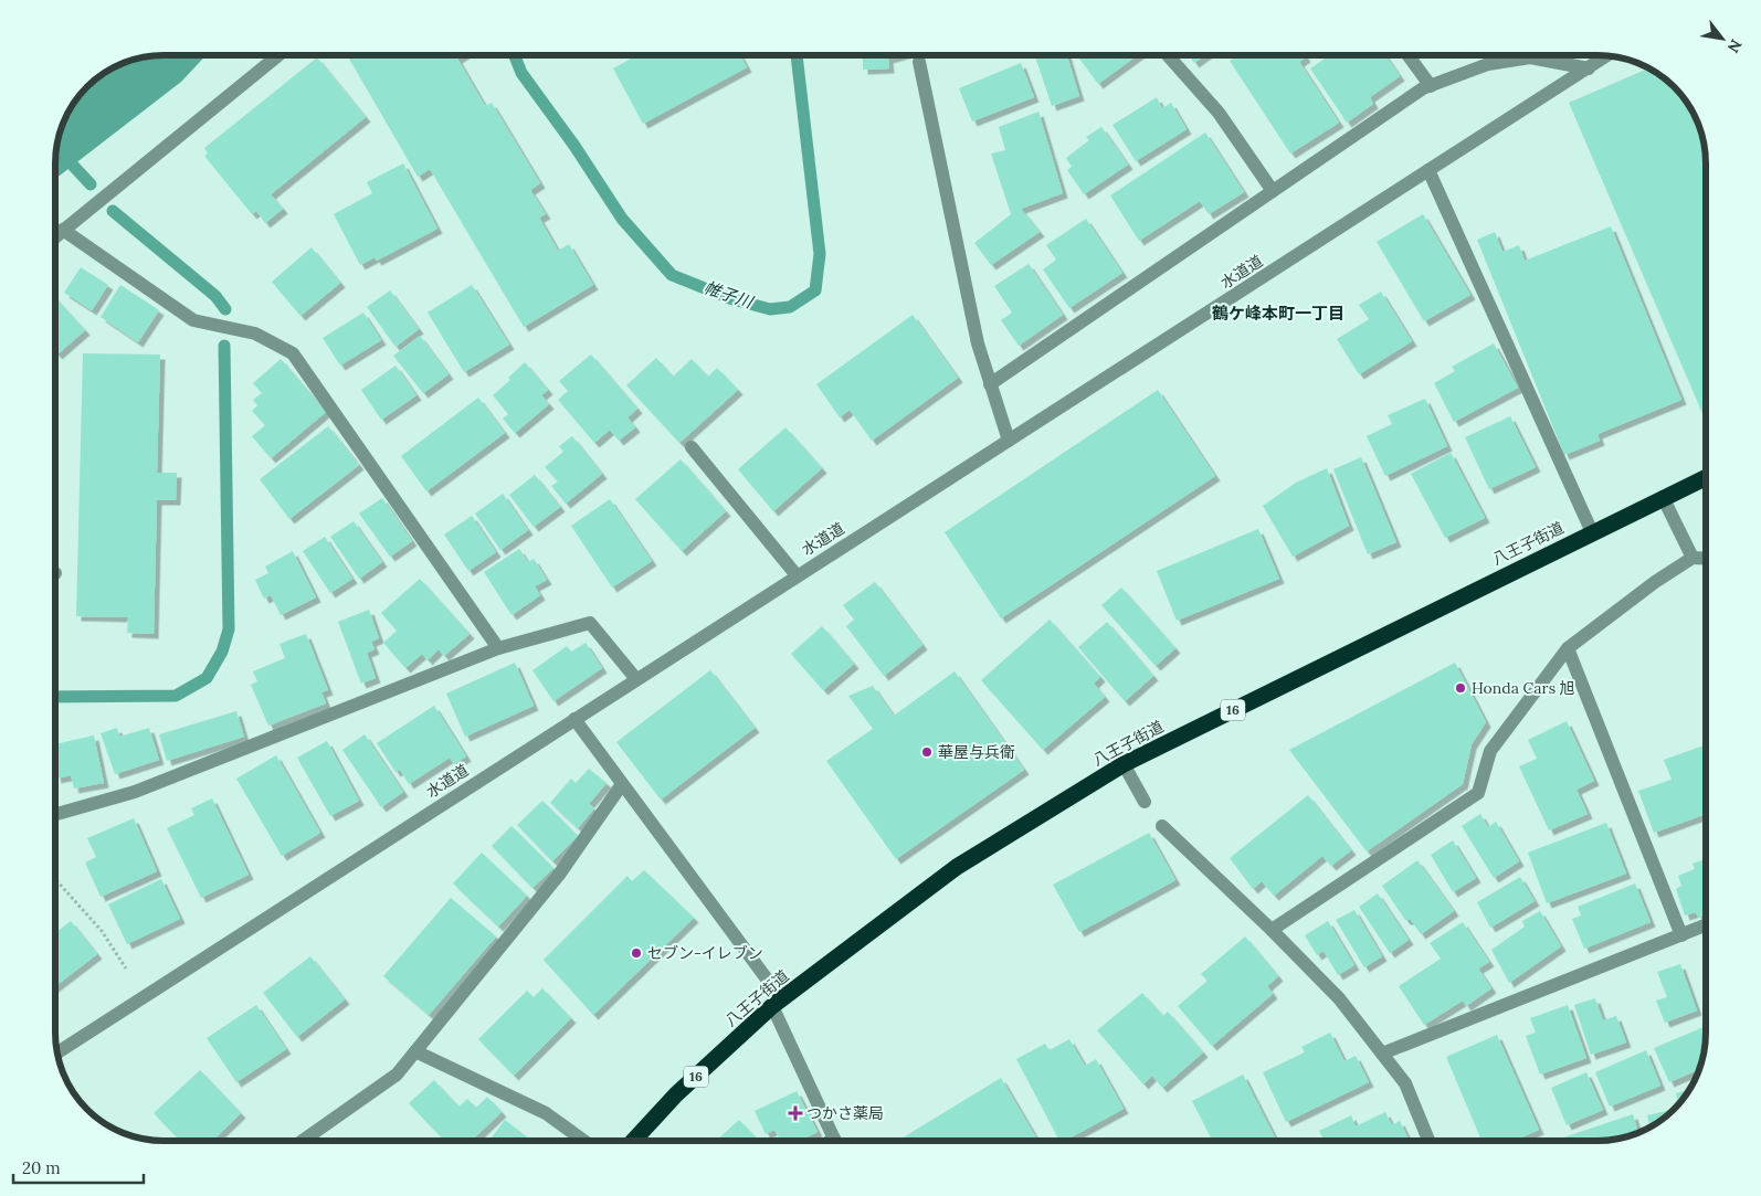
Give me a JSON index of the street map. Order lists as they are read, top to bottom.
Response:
{
  "streets": {
    "highway": ["八王子街道", "16"],
    "street": ["水道道"]
  },
  "districts": ["鶴ケ峰本町一丁目"],
  "water": ["帷子川"],
  "places": {
    "other": ["Honda Cars 旭", "華屋与兵衛", "セブン-イレブン"],
    "health": ["つかさ薬局"]
  },
  "scale_bar": "20 m",
  "north": "bottom right"
}
